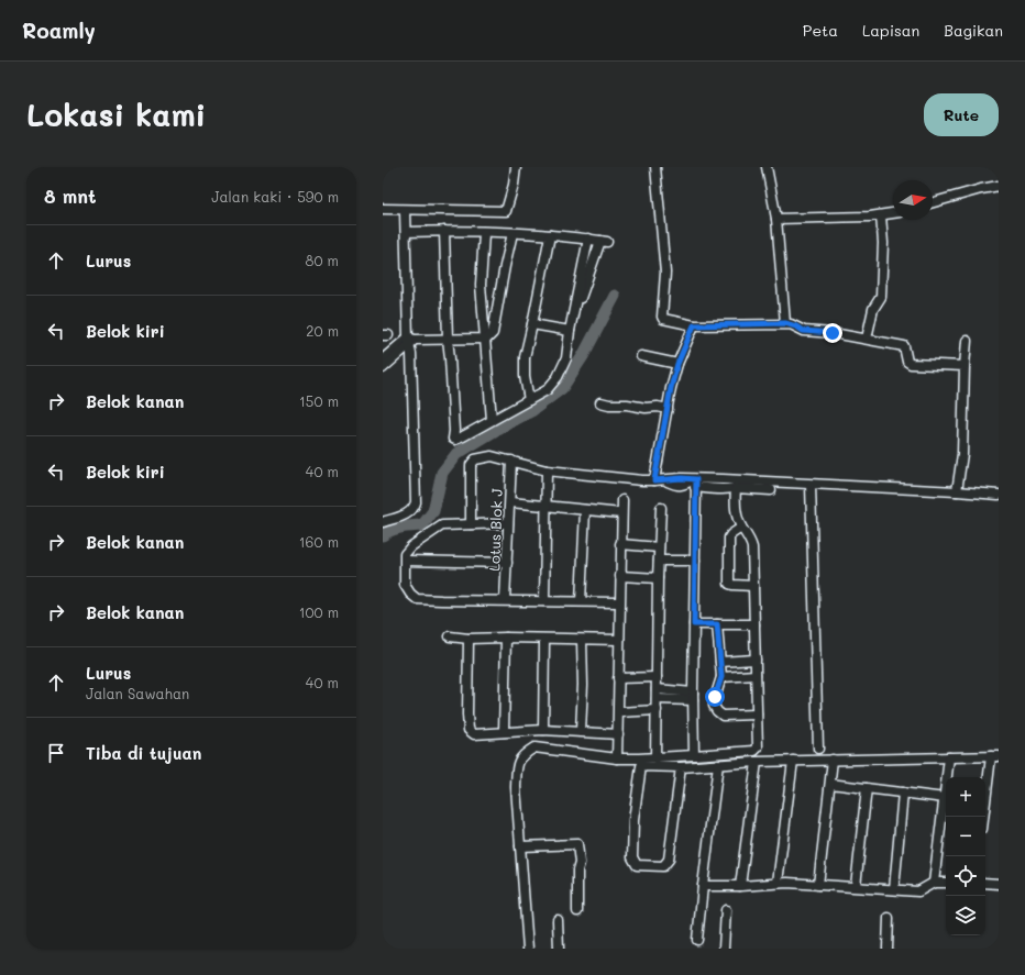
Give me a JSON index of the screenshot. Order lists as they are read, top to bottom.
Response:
{
  "streets": {
    "street": ["Lotus Blok J"]
  },
  "north": "right",
  "page": {
    "header": "Roamly",
    "nav": ["Peta", "Lapisan", "Bagikan"],
    "buttons": "Rute",
    "title": "Lokasi kami",
    "heading": ["8 mnt", "Jalan kaki · 590 m"],
    "list": [
      ["Lurus", "80 m"],
      ["Belok kiri", "20 m"],
      ["Belok kanan", "150 m"],
      ["Belok kiri", "40 m"],
      ["Belok kanan", "160 m"],
      ["Belok kanan", "100 m"],
      ["Lurus", "Jalan Sawahan", "40 m"],
      "Tiba di tujuan"
    ],
    "map_buttons": ["+", "−"]
  }
}
